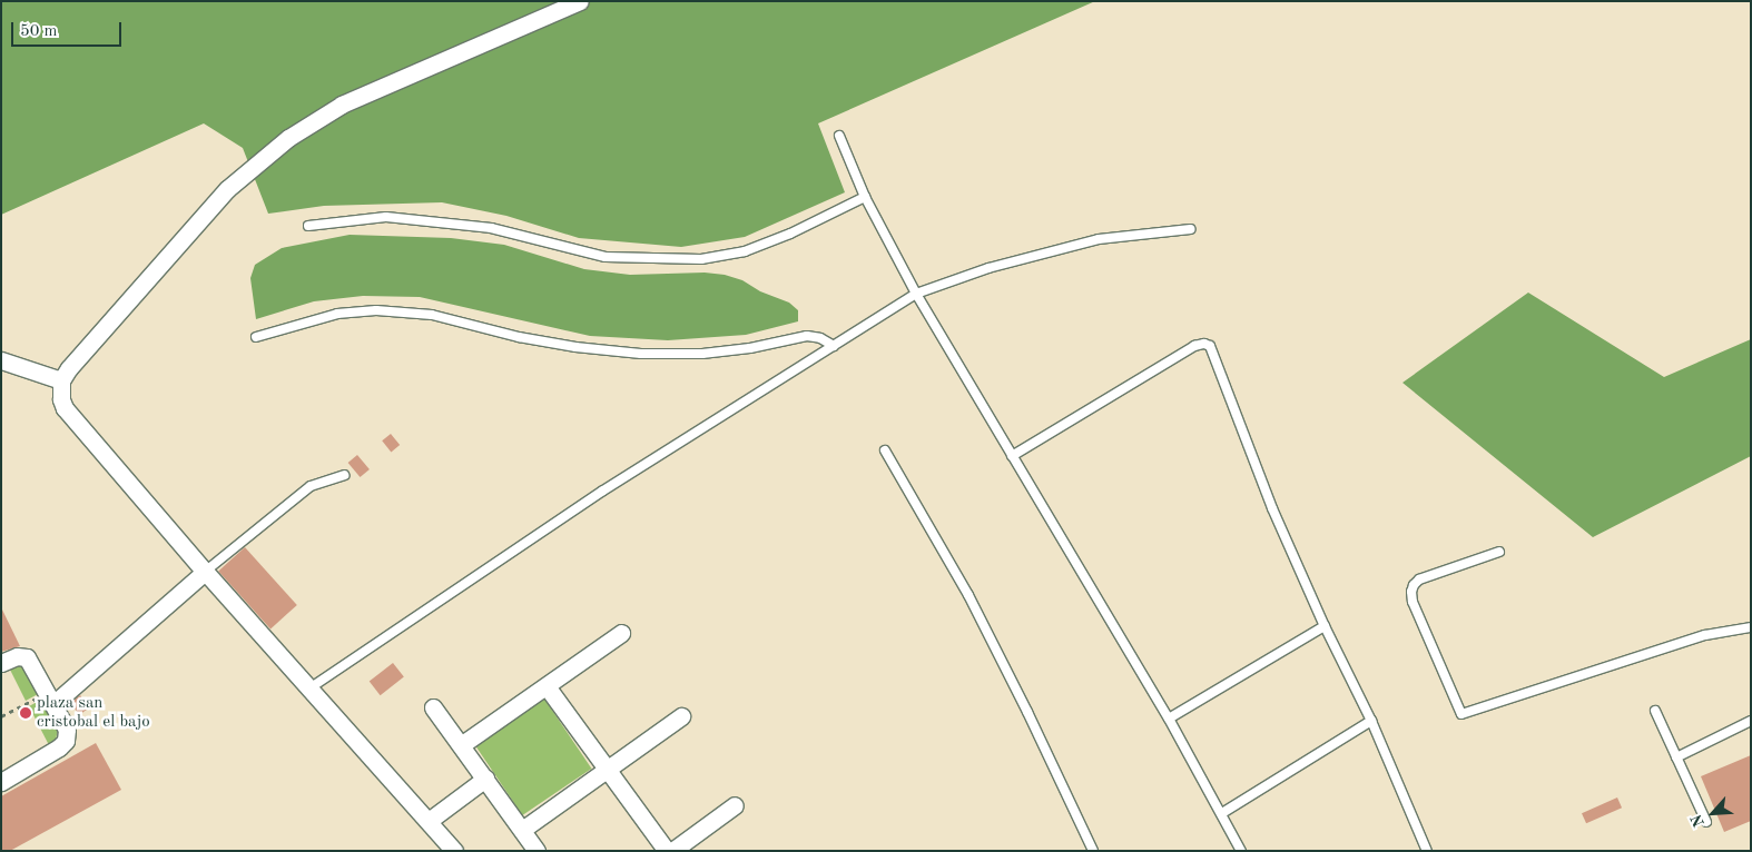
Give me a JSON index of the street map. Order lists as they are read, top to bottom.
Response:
{
  "places": ["plaza san cristobal el bajo"],
  "scale_bar": "50 m",
  "north": "bottom left"
}
